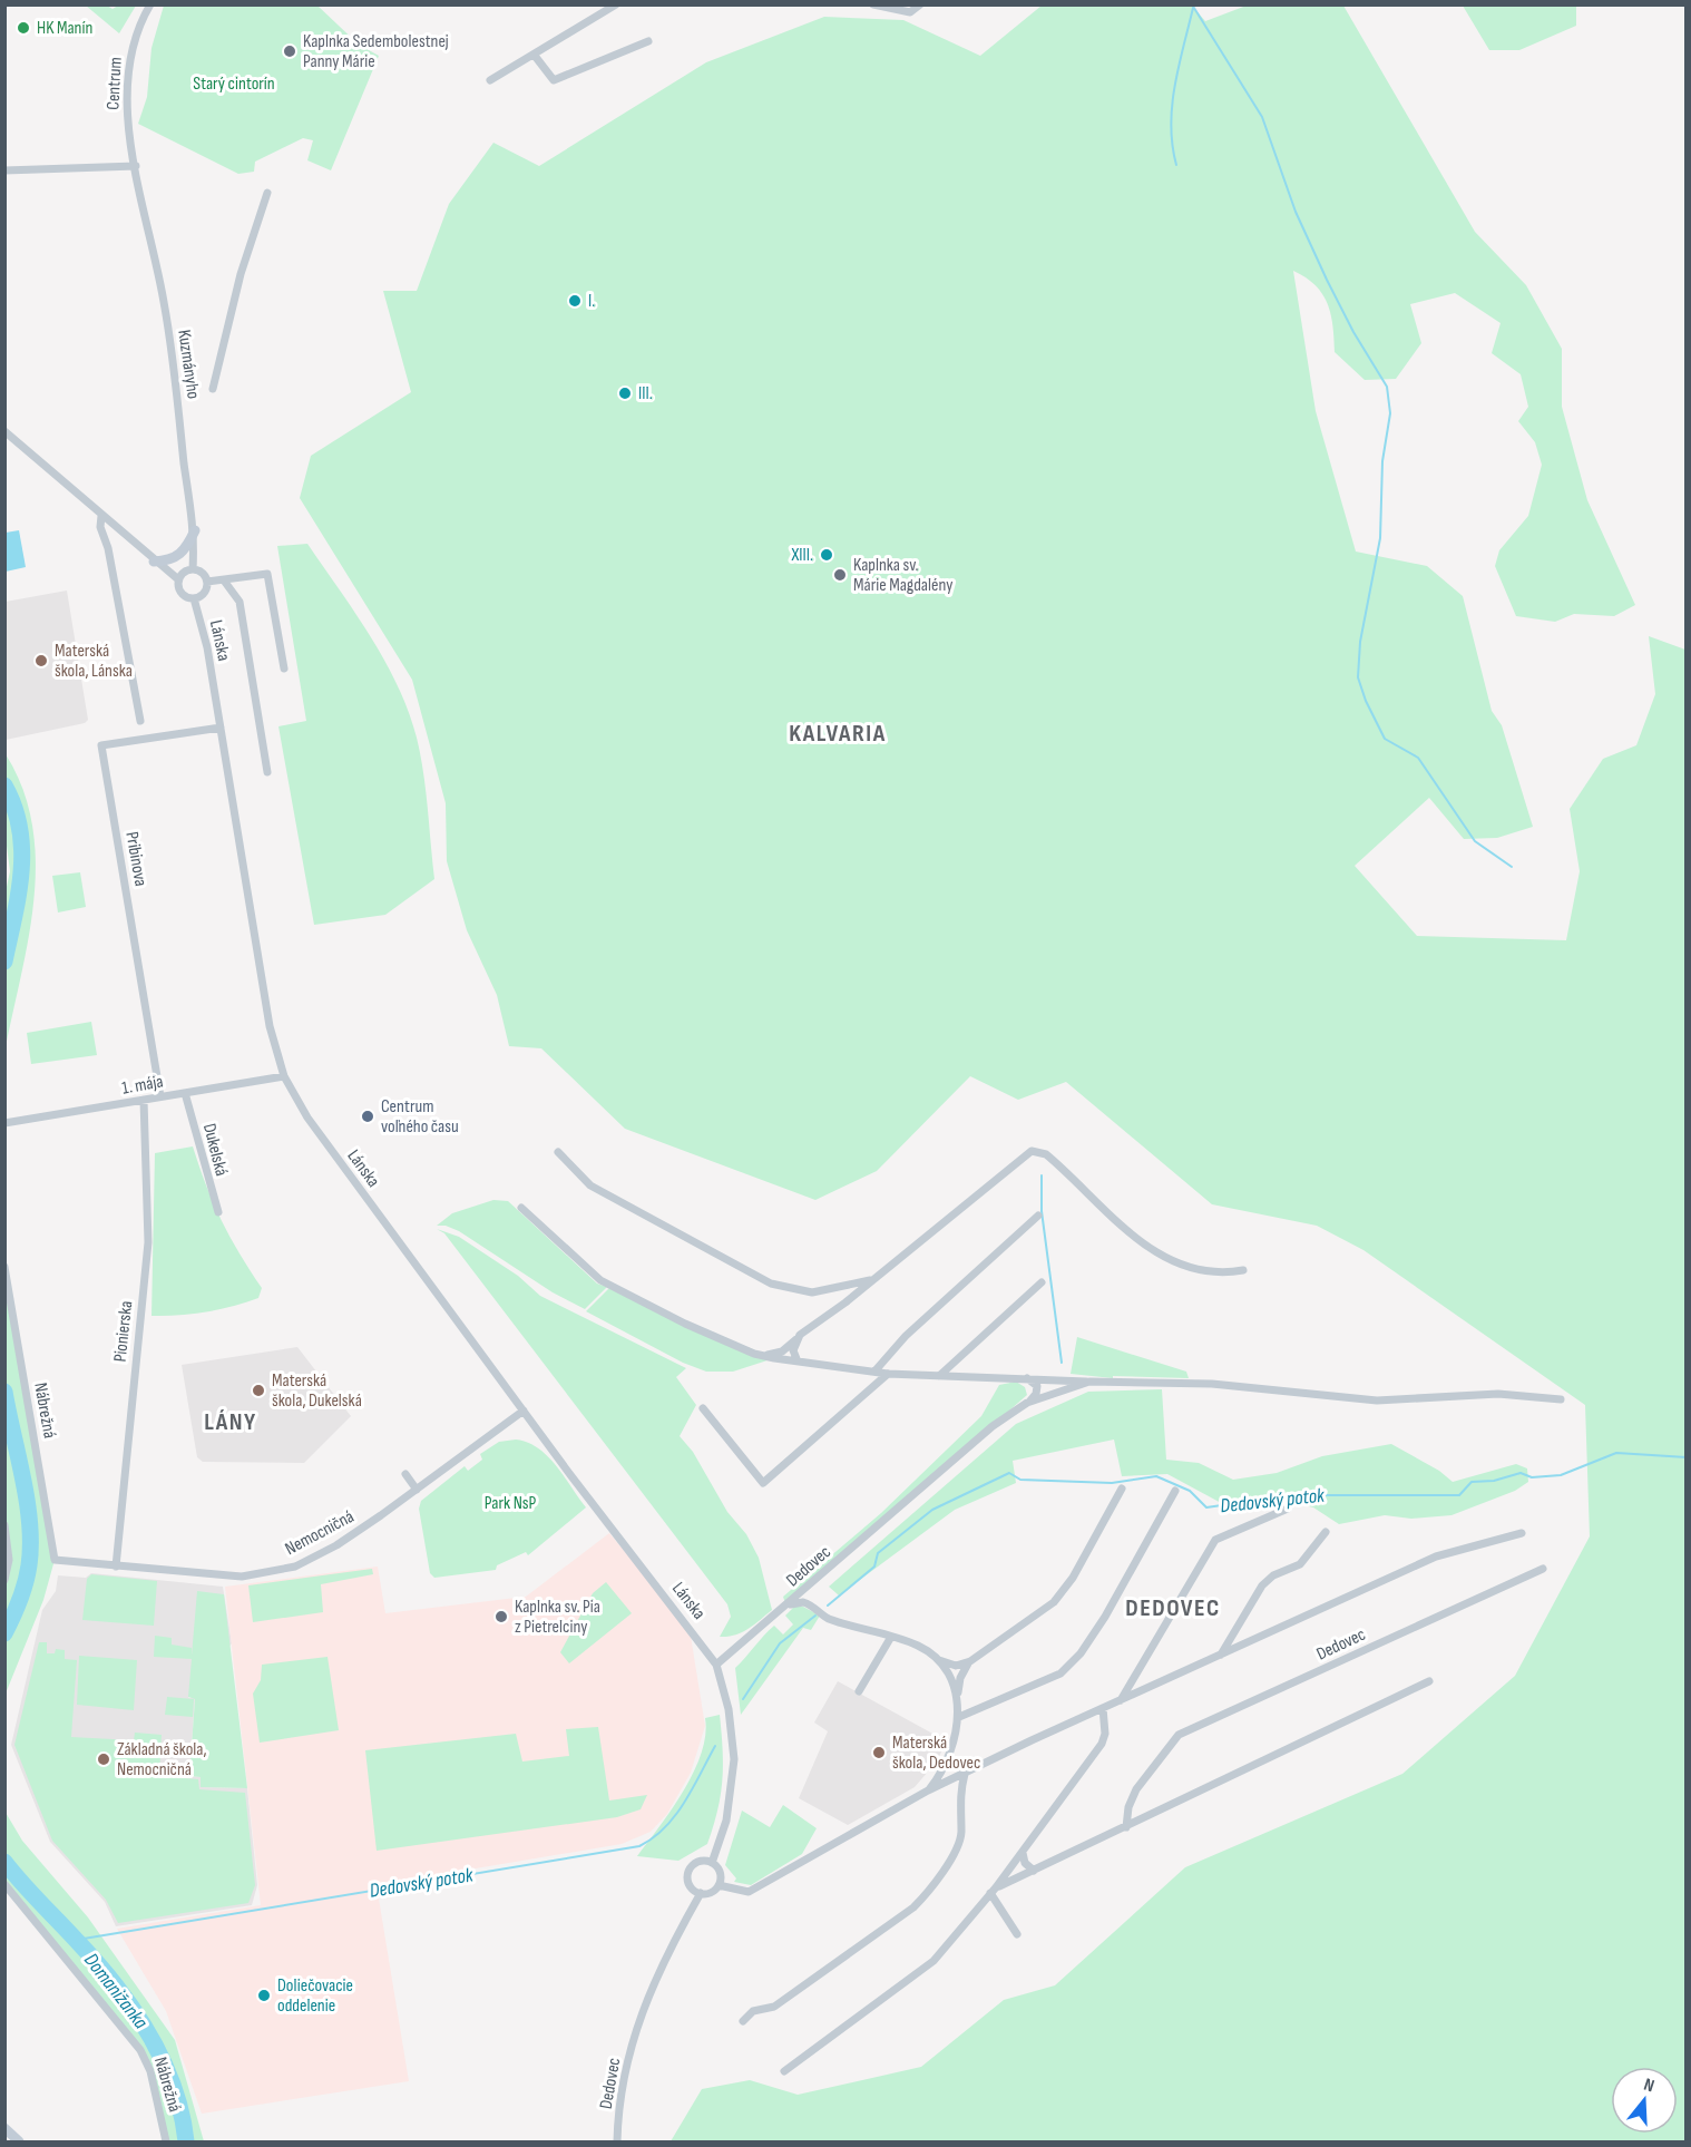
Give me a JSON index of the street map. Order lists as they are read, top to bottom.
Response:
{
  "streets": {
    "street": [
      "Centrum",
      "Kuzmányho",
      "Lánska",
      "Pribinova",
      "1. mája",
      "Dukelská",
      "Pionierska",
      "Nábrežná",
      "Nemocničná",
      "Dedovec"
    ]
  },
  "crossings": [
    ["Centrum", "Kuzmányho"],
    ["Kuzmányho", "Lánska"],
    ["Lánska", "Pribinova"],
    ["Lánska", "1. mája"],
    ["Lánska", "Nemocničná"],
    ["Lánska", "Dedovec"],
    ["Pribinova", "1. mája"],
    ["1. mája", "Dukelská"],
    ["1. mája", "Pionierska"],
    ["Pionierska", "Nemocničná"],
    ["Nábrežná", "Nemocničná"]
  ],
  "districts": ["KALVARIA", "LÁNY", "DEDOVEC"],
  "water": ["Dedovský potok", "Domanižanka"],
  "parks": ["Starý cintorín", "Park NsP"],
  "places": [
    "HK Manín",
    "Kaplnka Sedembolestnej Panny Márie",
    "I.",
    "III.",
    "XIII.",
    "Kaplnka sv. Márie Magdalény",
    "Materská škola, Lánska",
    "Centrum voľného času",
    "Materská škola, Dukelská",
    "Kaplnka sv. Pia z Pietrelciny",
    "Materská škola, Dedovec",
    "Základná škola, Nemocničná",
    "Doliečovacie oddelenie"
  ],
  "north": "top"
}
